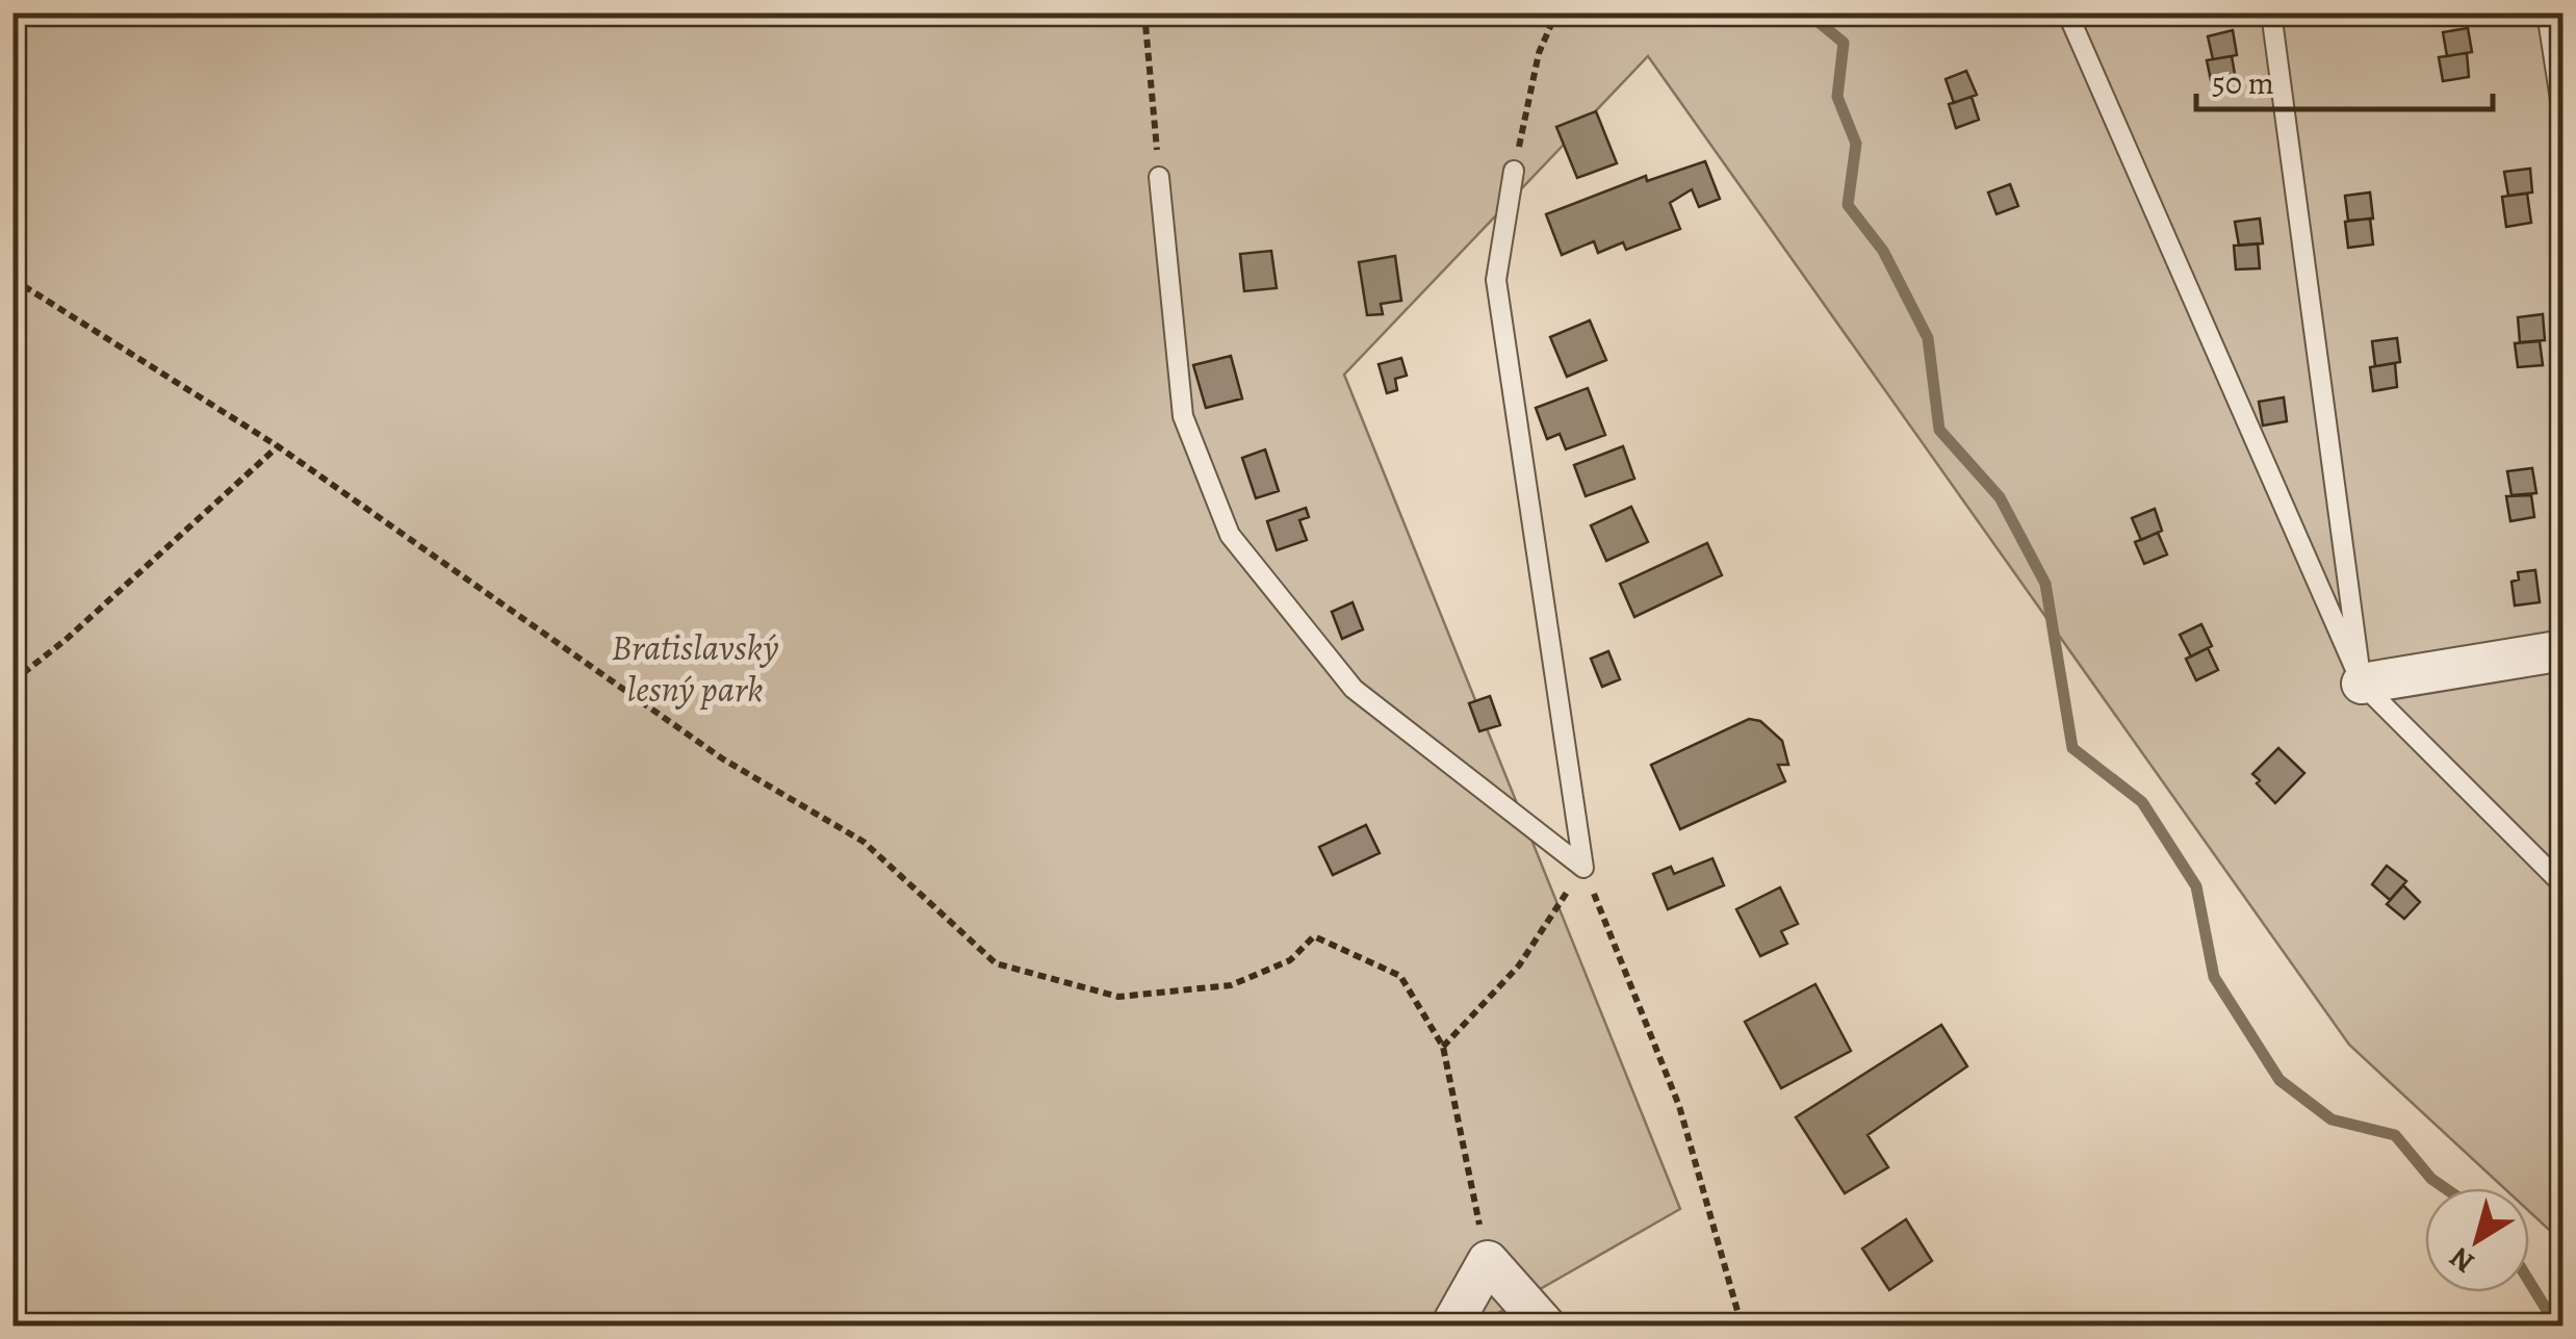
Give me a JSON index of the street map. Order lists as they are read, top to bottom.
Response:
{
  "parks": ["Bratislavský lesný park"],
  "scale_bar": "50 m",
  "north": "bottom left"
}
